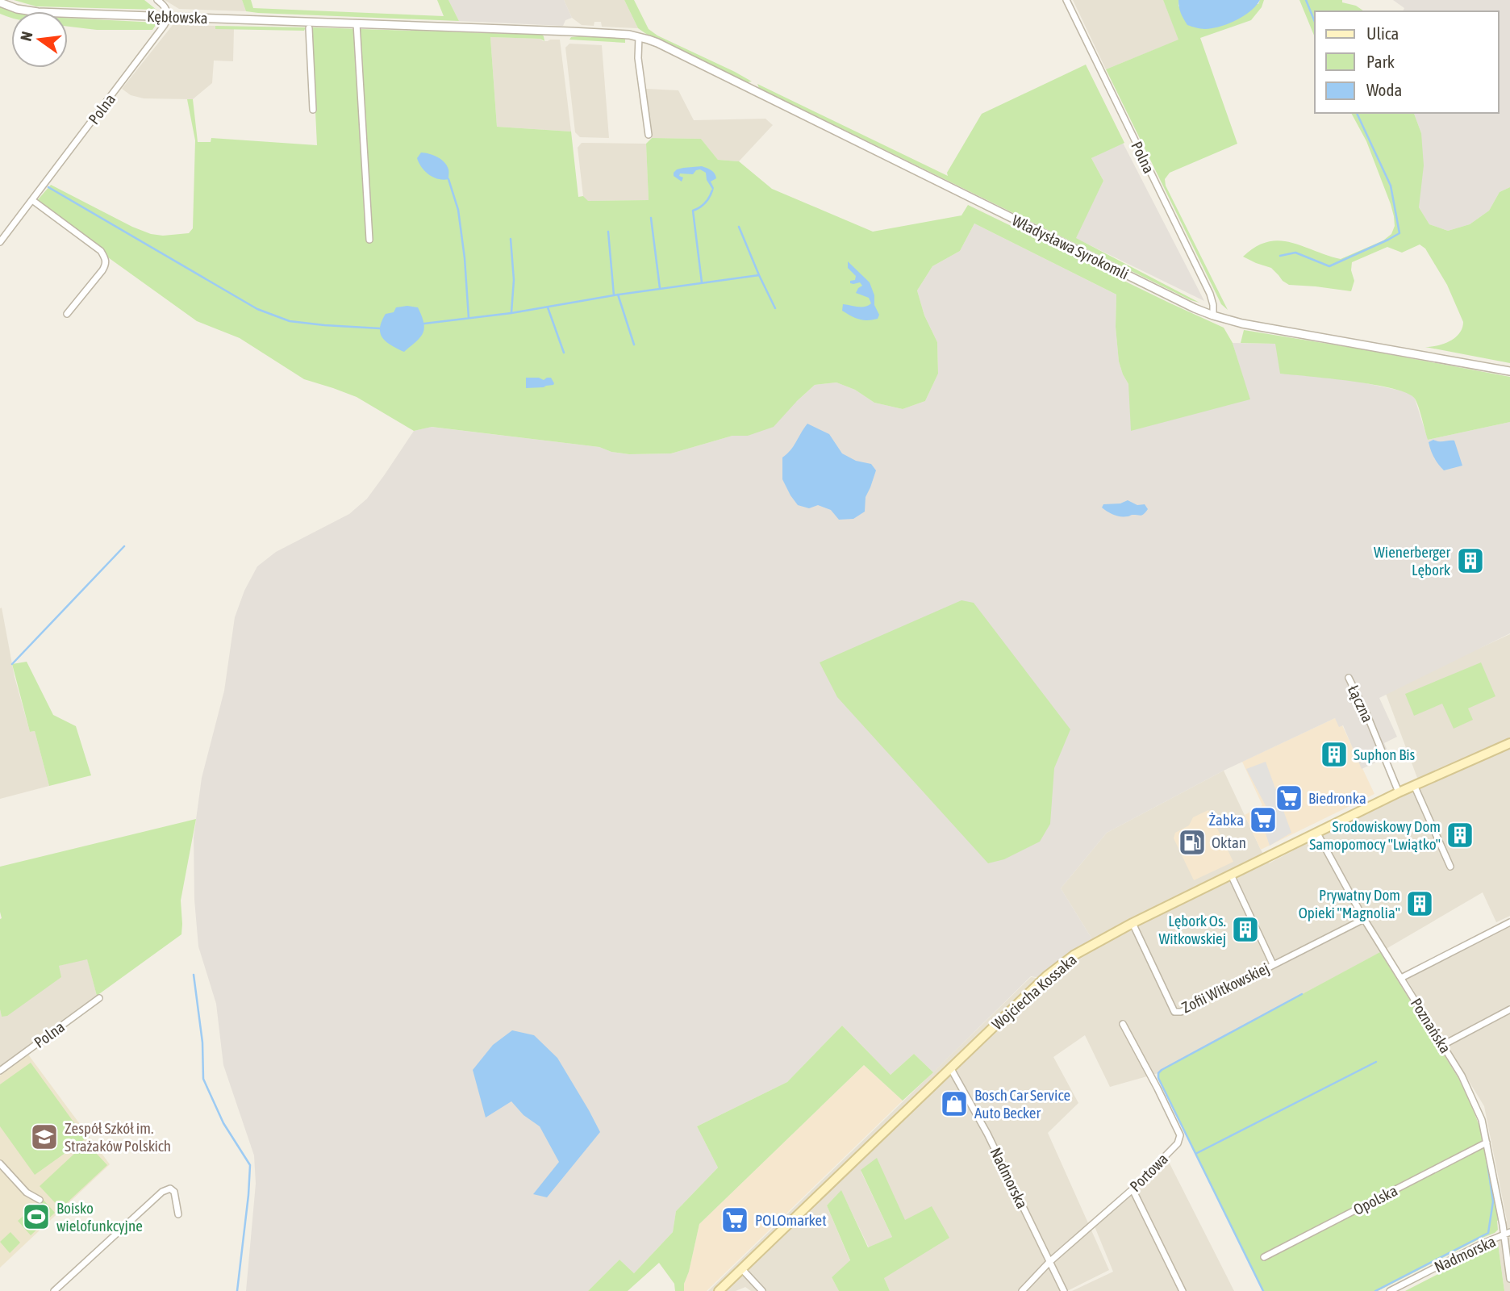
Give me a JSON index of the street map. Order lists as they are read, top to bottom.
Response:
{
  "streets": {
    "main road": ["Wojciecha Kossaka"],
    "street": [
      "Kębłowska",
      "Polna",
      "Władysława Syrokomli",
      "Łączna",
      "Zofii Witkowskiej",
      "Poznańska",
      "Portowa",
      "Nadmorska",
      "Opolska"
    ]
  },
  "crossings": [
    ["Kębłowska", "Polna"],
    ["Kębłowska", "Władysława Syrokomli"],
    ["Polna", "Władysława Syrokomli"],
    ["Łączna", "Wojciecha Kossaka"],
    ["Zofii Witkowskiej", "Wojciecha Kossaka"],
    ["Zofii Witkowskiej", "Poznańska"],
    ["Wojciecha Kossaka", "Poznańska"],
    ["Wojciecha Kossaka", "Nadmorska"],
    ["Poznańska", "Nadmorska"],
    ["Poznańska", "Opolska"],
    ["Portowa", "Nadmorska"]
  ],
  "places": {
    "building": [
      "Wienerberger Lębork",
      "Suphon Bis",
      "Srodowiskowy Dom Samopomocy \"Lwiątko\"",
      "Prywatny Dom Opieki \"Magnolia\"",
      "Lębork Os. Witkowskiej"
    ],
    "supermarket": ["Biedronka", "Żabka", "POLOmarket"],
    "fuel station": ["Oktan"],
    "shop": ["Bosch Car Service Auto Becker"],
    "school or university": ["Zespół Szkół im. Strażaków Polskich"],
    "sports": ["Boisko wielofunkcyjne"]
  },
  "legend": ["Ulica", "Park", "Woda"],
  "north": "left"
}
